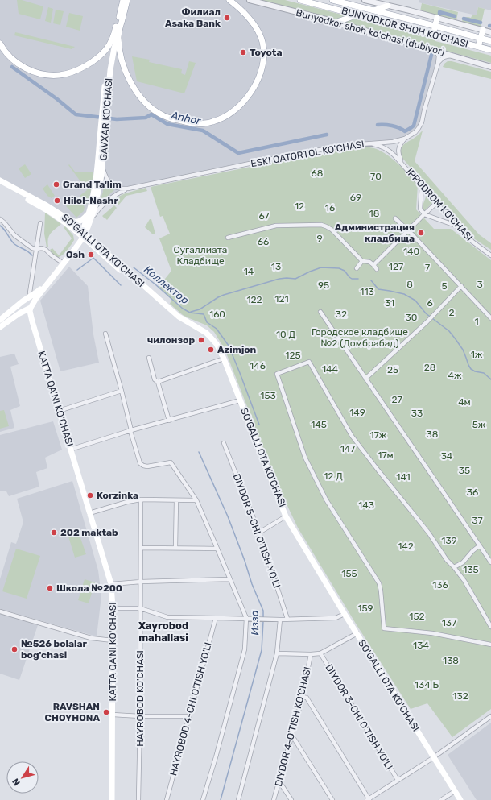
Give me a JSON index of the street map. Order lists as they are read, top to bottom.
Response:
{
  "streets": {
    "main road": [
      "BUNYODKOR SHOH KO'CHASI",
      "GAVXAR KO'CHASI",
      "SO'GALLI OTA KO'CHASI",
      "KATTA QA'NI KO'CHASI"
    ],
    "street": [
      "Bunyodkor shoh koʻchasi (dublyor)",
      "ESKI QATORTOL KO'CHASI",
      "IPPODROM KO'CHASI",
      "DIYDOR 5-CHI O'TISH YO'LI",
      "HAYROBOD KO'CHASI",
      "HAYROBOD 4-CHI O'TISH YO'LI",
      "DIYDOR 3-CHI O'TISH YO'LI",
      "DIYDOR 4-O'TISH KO'CHASI"
    ]
  },
  "crossings": [
    ["GAVXAR KO'CHASI", "ESKI QATORTOL KO'CHASI"],
    ["GAVXAR KO'CHASI", "SO'GALLI OTA KO'CHASI"],
    ["ESKI QATORTOL KO'CHASI", "IPPODROM KO'CHASI"]
  ],
  "districts": ["Xayrobod mahallasi"],
  "water": ["Anhor", "Коллектор", "Изза"],
  "parks": [
    "68",
    "70",
    "69",
    "12",
    "16",
    "18",
    "67",
    "9",
    "66",
    "Сугаллиата Кладбище",
    "140",
    "13",
    "127",
    "7",
    "14",
    "8",
    "3",
    "95",
    "5",
    "113",
    "121",
    "122",
    "31",
    "6",
    "2",
    "160",
    "32",
    "30",
    "1",
    "Городское кладбище №2 (Домбрабад)",
    "10 Д",
    "1ж",
    "125",
    "146",
    "28",
    "144",
    "25",
    "4ж",
    "153",
    "27",
    "4м",
    "149",
    "33",
    "145",
    "5ж",
    "38",
    "17ж",
    "147",
    "17м",
    "34",
    "35",
    "12 Д",
    "141",
    "36",
    "143",
    "37",
    "139",
    "142",
    "135",
    "155",
    "136",
    "159",
    "152",
    "137",
    "134",
    "138",
    "134 Б",
    "132"
  ],
  "places": [
    "Филиал Asaka Bank",
    "Toyota",
    "Grand Ta'lim",
    "Hilol-Nashr",
    "Администрация кладбища",
    "Osh",
    "чилонзор",
    "Azimjon",
    "Korzinka",
    "202 maktab",
    "Школа №200",
    "№526 bolalar bog'chasi",
    "RAVSHAN CHOYHONA"
  ],
  "north": "bottom left"
}
